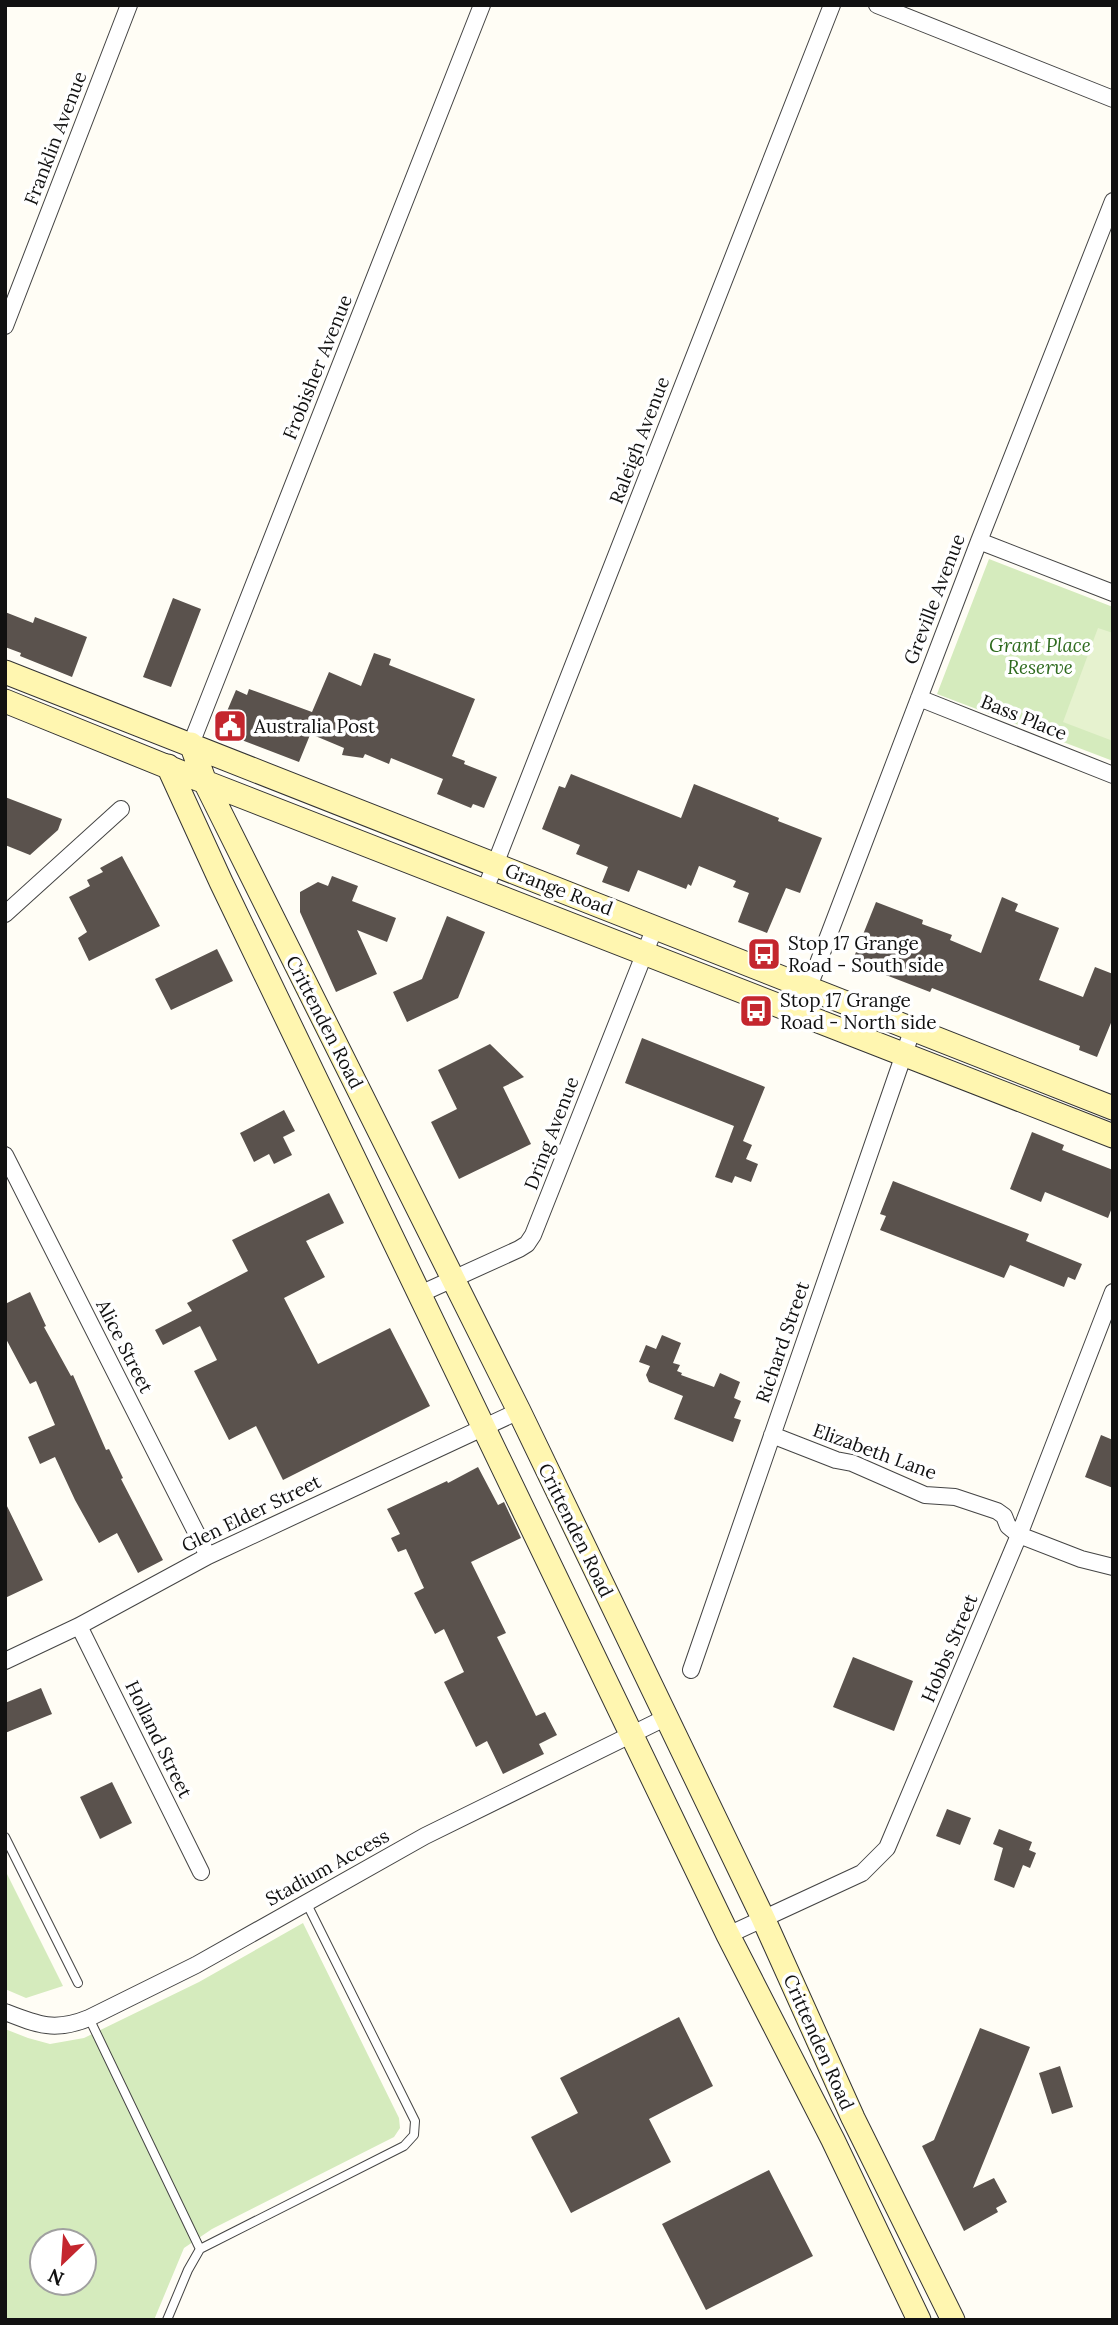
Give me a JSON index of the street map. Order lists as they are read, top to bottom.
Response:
{
  "streets": {
    "main road": ["Grange Road", "Crittenden Road"],
    "street": [
      "Franklin Avenue",
      "Frobisher Avenue",
      "Raleigh Avenue",
      "Greville Avenue",
      "Bass Place",
      "Dring Avenue",
      "Richard Street",
      "Alice Street",
      "Elizabeth Lane",
      "Glen Elder Street",
      "Hobbs Street",
      "Holland Street",
      "Stadium Access"
    ]
  },
  "crossings": [
    ["Frobisher Avenue", "Grange Road"],
    ["Frobisher Avenue", "Crittenden Road"],
    ["Raleigh Avenue", "Grange Road"],
    ["Greville Avenue", "Bass Place"],
    ["Greville Avenue", "Grange Road"],
    ["Grange Road", "Crittenden Road"],
    ["Grange Road", "Dring Avenue"],
    ["Grange Road", "Richard Street"],
    ["Crittenden Road", "Dring Avenue"],
    ["Crittenden Road", "Glen Elder Street"],
    ["Crittenden Road", "Hobbs Street"],
    ["Crittenden Road", "Stadium Access"],
    ["Richard Street", "Elizabeth Lane"],
    ["Alice Street", "Glen Elder Street"],
    ["Elizabeth Lane", "Hobbs Street"],
    ["Glen Elder Street", "Holland Street"]
  ],
  "parks": ["Grant Place Reserve"],
  "places": {
    "public building": ["Australia Post"],
    "bus stop": ["Stop 17 Grange Road - South side", "Stop 17 Grange Road - North side"]
  },
  "north": "bottom left"
}
